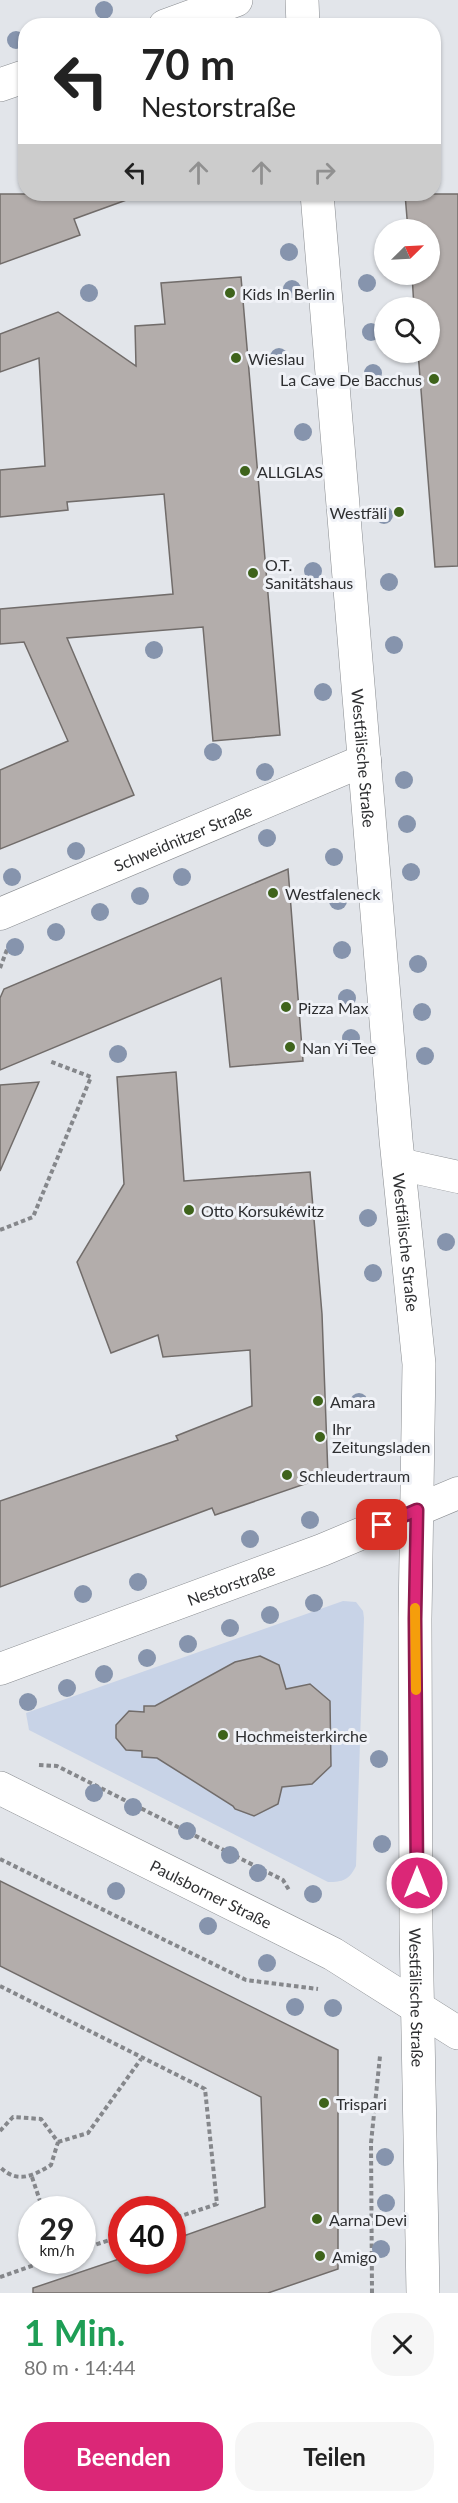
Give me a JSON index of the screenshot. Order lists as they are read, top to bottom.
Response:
{
  "streets": {
    "street": [
      "Westfälische Straße",
      "Schweidnitzer Straße",
      "Nestorstraße",
      "Paulsborner Straße"
    ]
  },
  "crossings": [
    ["Westfälische Straße", "Schweidnitzer Straße"],
    ["Westfälische Straße", "Nestorstraße"],
    ["Westfälische Straße", "Paulsborner Straße"]
  ],
  "places": [
    "Kids In Berlin",
    "Wieslau",
    "La Cave De Bacchus",
    "ALLGLAS",
    "Westfäli",
    "O.T. Sanitätshaus",
    "Westfaleneck",
    "Pizza Max",
    "Nan Yi Tee",
    "Otto Korsukéwitz",
    "Amara",
    "Ihr Zeitungsladen",
    "Schleudertraum",
    "Hochmeisterkirche",
    "Trispari",
    "Aarna Devi",
    "Amigo"
  ],
  "north": "top right",
  "page": {
    "turn": ["70 m", "Nestorstraße"],
    "speed": "29 km/h",
    "limit": "40",
    "heading": ["1 Min.", "80 m · 14:44"],
    "buttons": ["Beenden", "Teilen"]
  }
}
